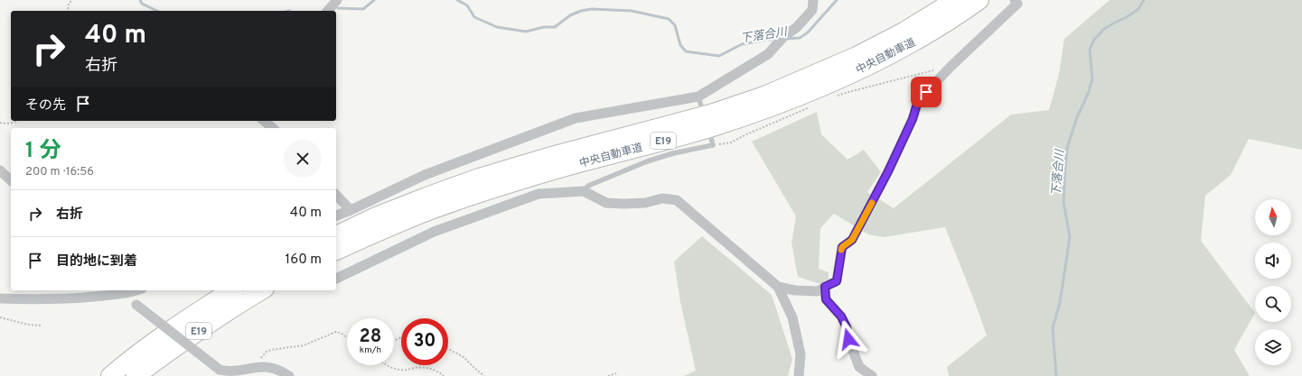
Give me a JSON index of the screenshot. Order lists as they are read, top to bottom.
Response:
{
  "streets": {
    "highway": ["中央自動車道", "E19"]
  },
  "water": ["下落合川"],
  "north": "top",
  "page": {
    "turn": ["40 m", "右折"],
    "then": "その先",
    "heading": ["1 分", "200 m · 16:56"],
    "list": [
      {
        "name": "右折",
        "value": "40 m"
      },
      {
        "name": "目的地に到着",
        "value": "160 m"
      }
    ],
    "speed": "28 km/h",
    "limit": "30"
  }
}
